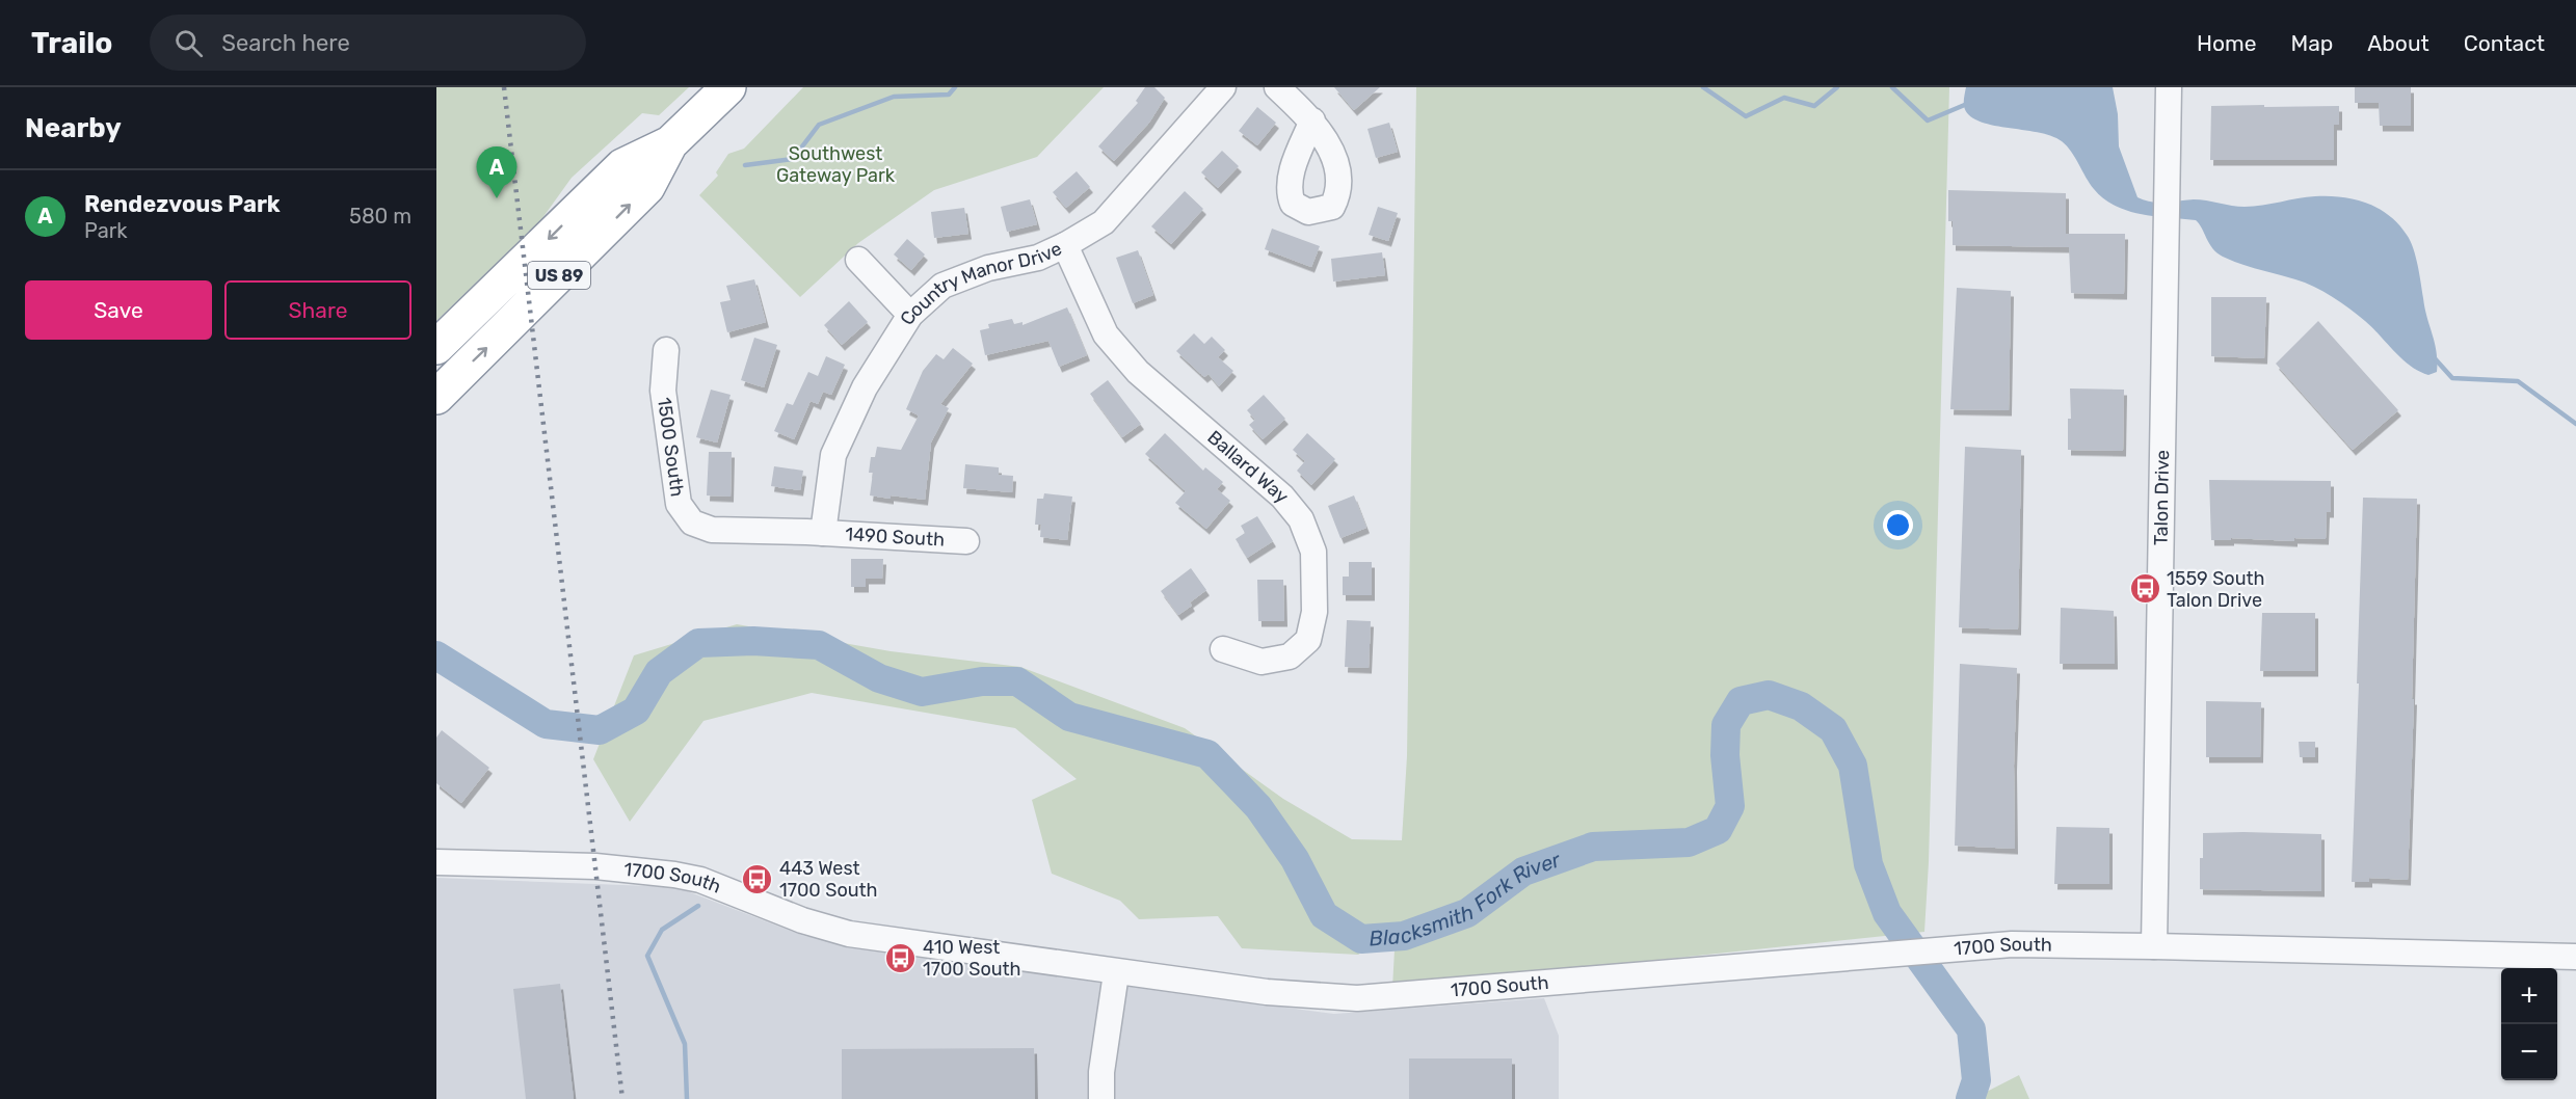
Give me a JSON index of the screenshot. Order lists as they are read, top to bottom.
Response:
{
  "streets": {
    "highway": ["US 89"],
    "street": [
      "Country Manor Drive",
      "1500 South",
      "Ballard Way",
      "Talon Drive",
      "1490 South",
      "1700 South"
    ]
  },
  "crossings": [
    ["Country Manor Drive", "1500 South"],
    ["Country Manor Drive", "Ballard Way"],
    ["Country Manor Drive", "1490 South"],
    ["1500 South", "1490 South"],
    ["Talon Drive", "1700 South"]
  ],
  "water": ["Blacksmith Fork River"],
  "parks": ["Southwest Gateway Park"],
  "places": {
    "bus stop": ["1559 South Talon Drive", "443 West 1700 South", "410 West 1700 South"]
  },
  "page": {
    "header": "Trailo",
    "search": "Search here",
    "nav": [
      "Home",
      "Map",
      "About",
      "Contact"
    ],
    "heading": "Nearby",
    "pins": "A",
    "list": [
      {
        "mark": "A",
        "name": "Rendezvous Park",
        "note": "Park",
        "value": "580 m"
      }
    ],
    "buttons": ["Save", "Share"],
    "map_buttons": ["+", "−"]
  }
}
